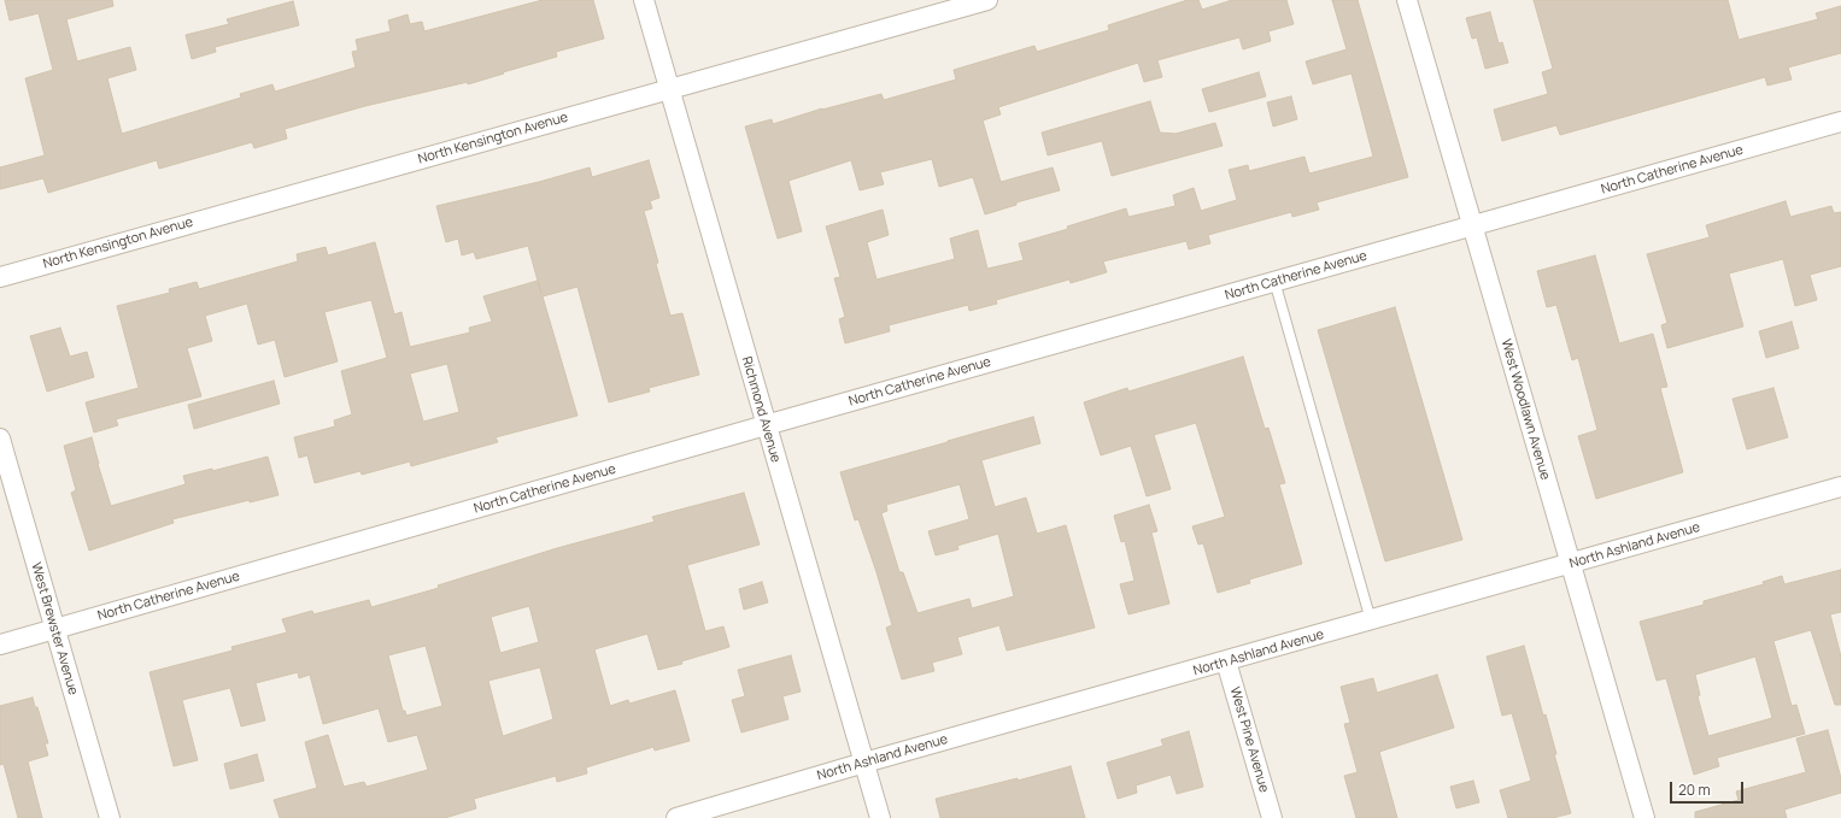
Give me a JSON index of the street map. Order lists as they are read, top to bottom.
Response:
{
  "streets": {
    "street": [
      "North Kensington Avenue",
      "North Catherine Avenue",
      "Richmond Avenue",
      "West Woodlawn Avenue",
      "North Ashland Avenue",
      "West Brewster Avenue",
      "West Pine Avenue"
    ]
  },
  "crossings": [
    ["North Kensington Avenue", "Richmond Avenue"],
    ["North Catherine Avenue", "Richmond Avenue"],
    ["North Catherine Avenue", "West Woodlawn Avenue"],
    ["North Catherine Avenue", "West Brewster Avenue"],
    ["Richmond Avenue", "North Ashland Avenue"],
    ["West Woodlawn Avenue", "North Ashland Avenue"],
    ["North Ashland Avenue", "West Pine Avenue"]
  ],
  "scale_bar": "20 m"
}
